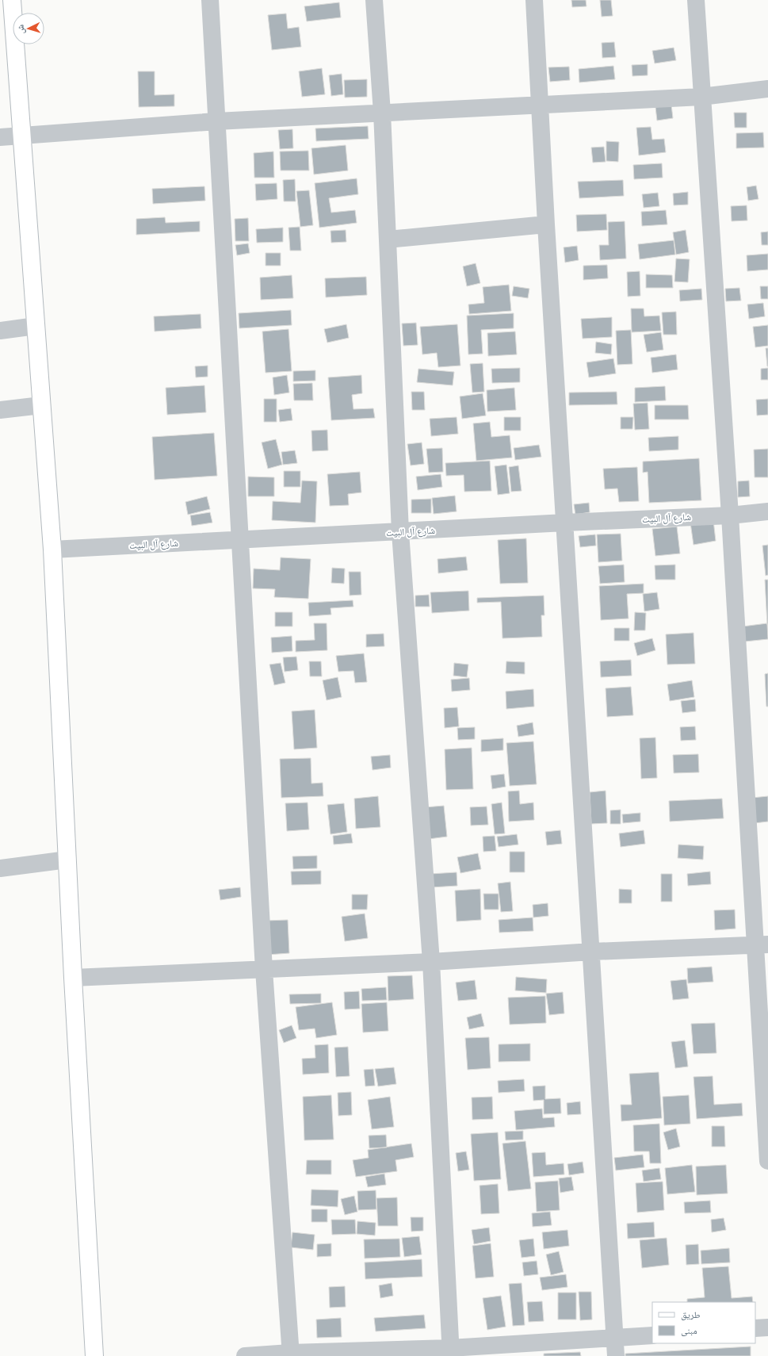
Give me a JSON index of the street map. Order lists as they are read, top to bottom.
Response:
{
  "streets": {
    "street": ["شارع آل البيت"]
  },
  "legend": ["طريق", "مبنى"],
  "north": "left"
}
